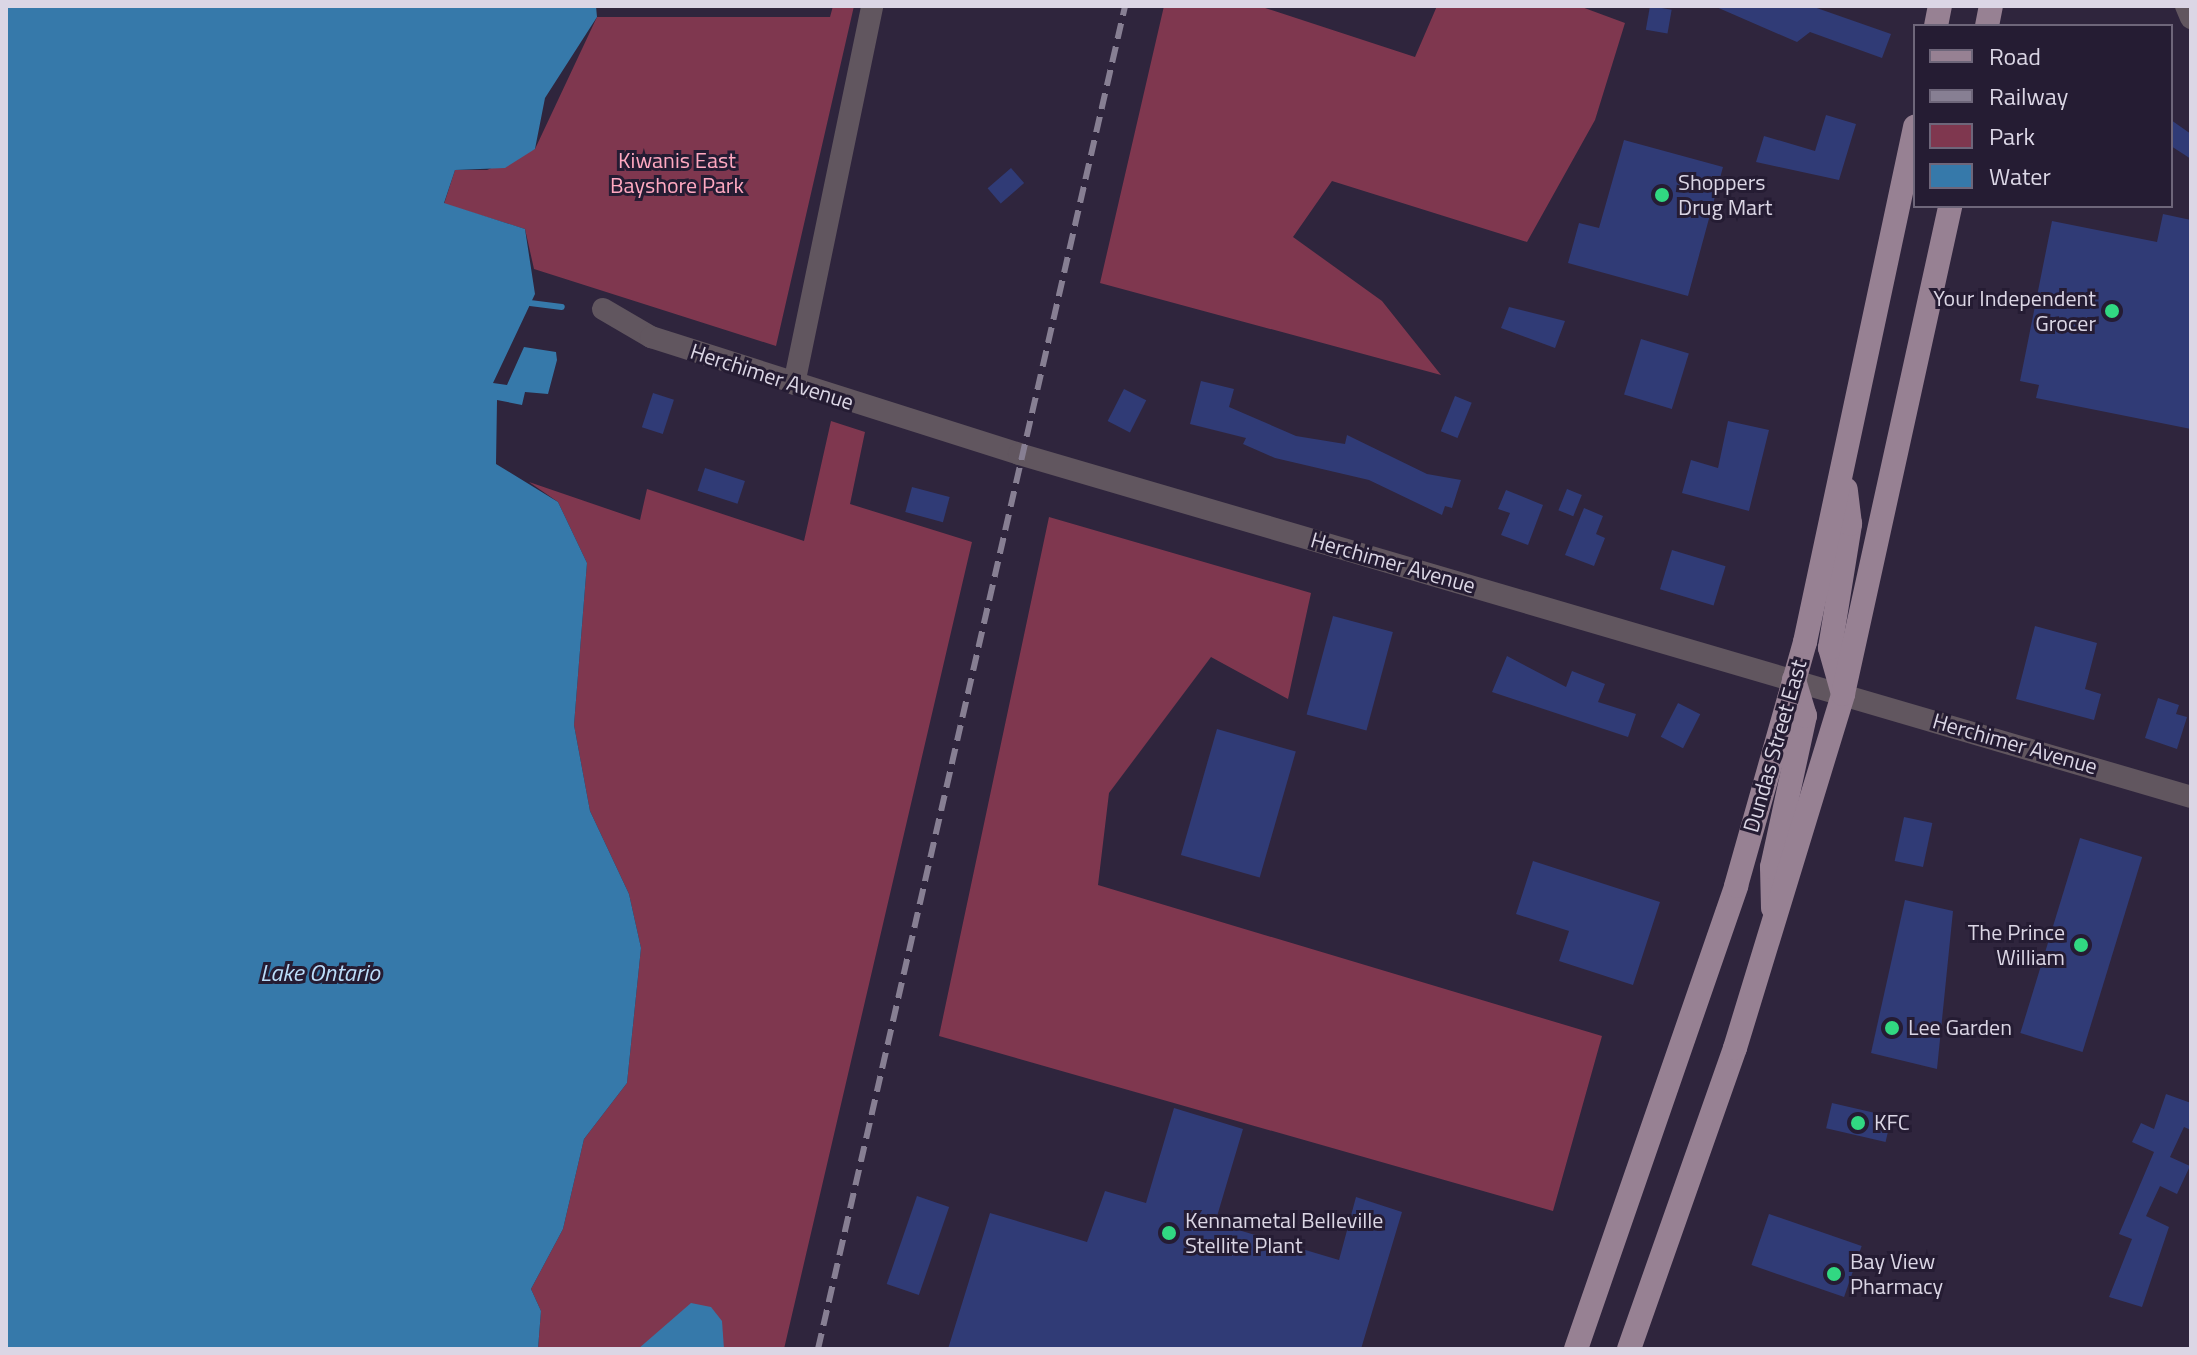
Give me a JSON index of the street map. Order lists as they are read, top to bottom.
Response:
{
  "streets": {
    "main road": ["Dundas Street East"],
    "street": ["Herchimer Avenue"]
  },
  "crossings": [
    ["Herchimer Avenue", "Dundas Street East"]
  ],
  "water": ["Lake Ontario"],
  "parks": ["Kiwanis East Bayshore Park"],
  "places": [
    "Shoppers Drug Mart",
    "Your Independent Grocer",
    "The Prince William",
    "Lee Garden",
    "KFC",
    "Kennametal Belleville Stellite Plant",
    "Bay View Pharmacy"
  ],
  "legend": [
    "Road",
    "Railway",
    "Park",
    "Water"
  ]
}
